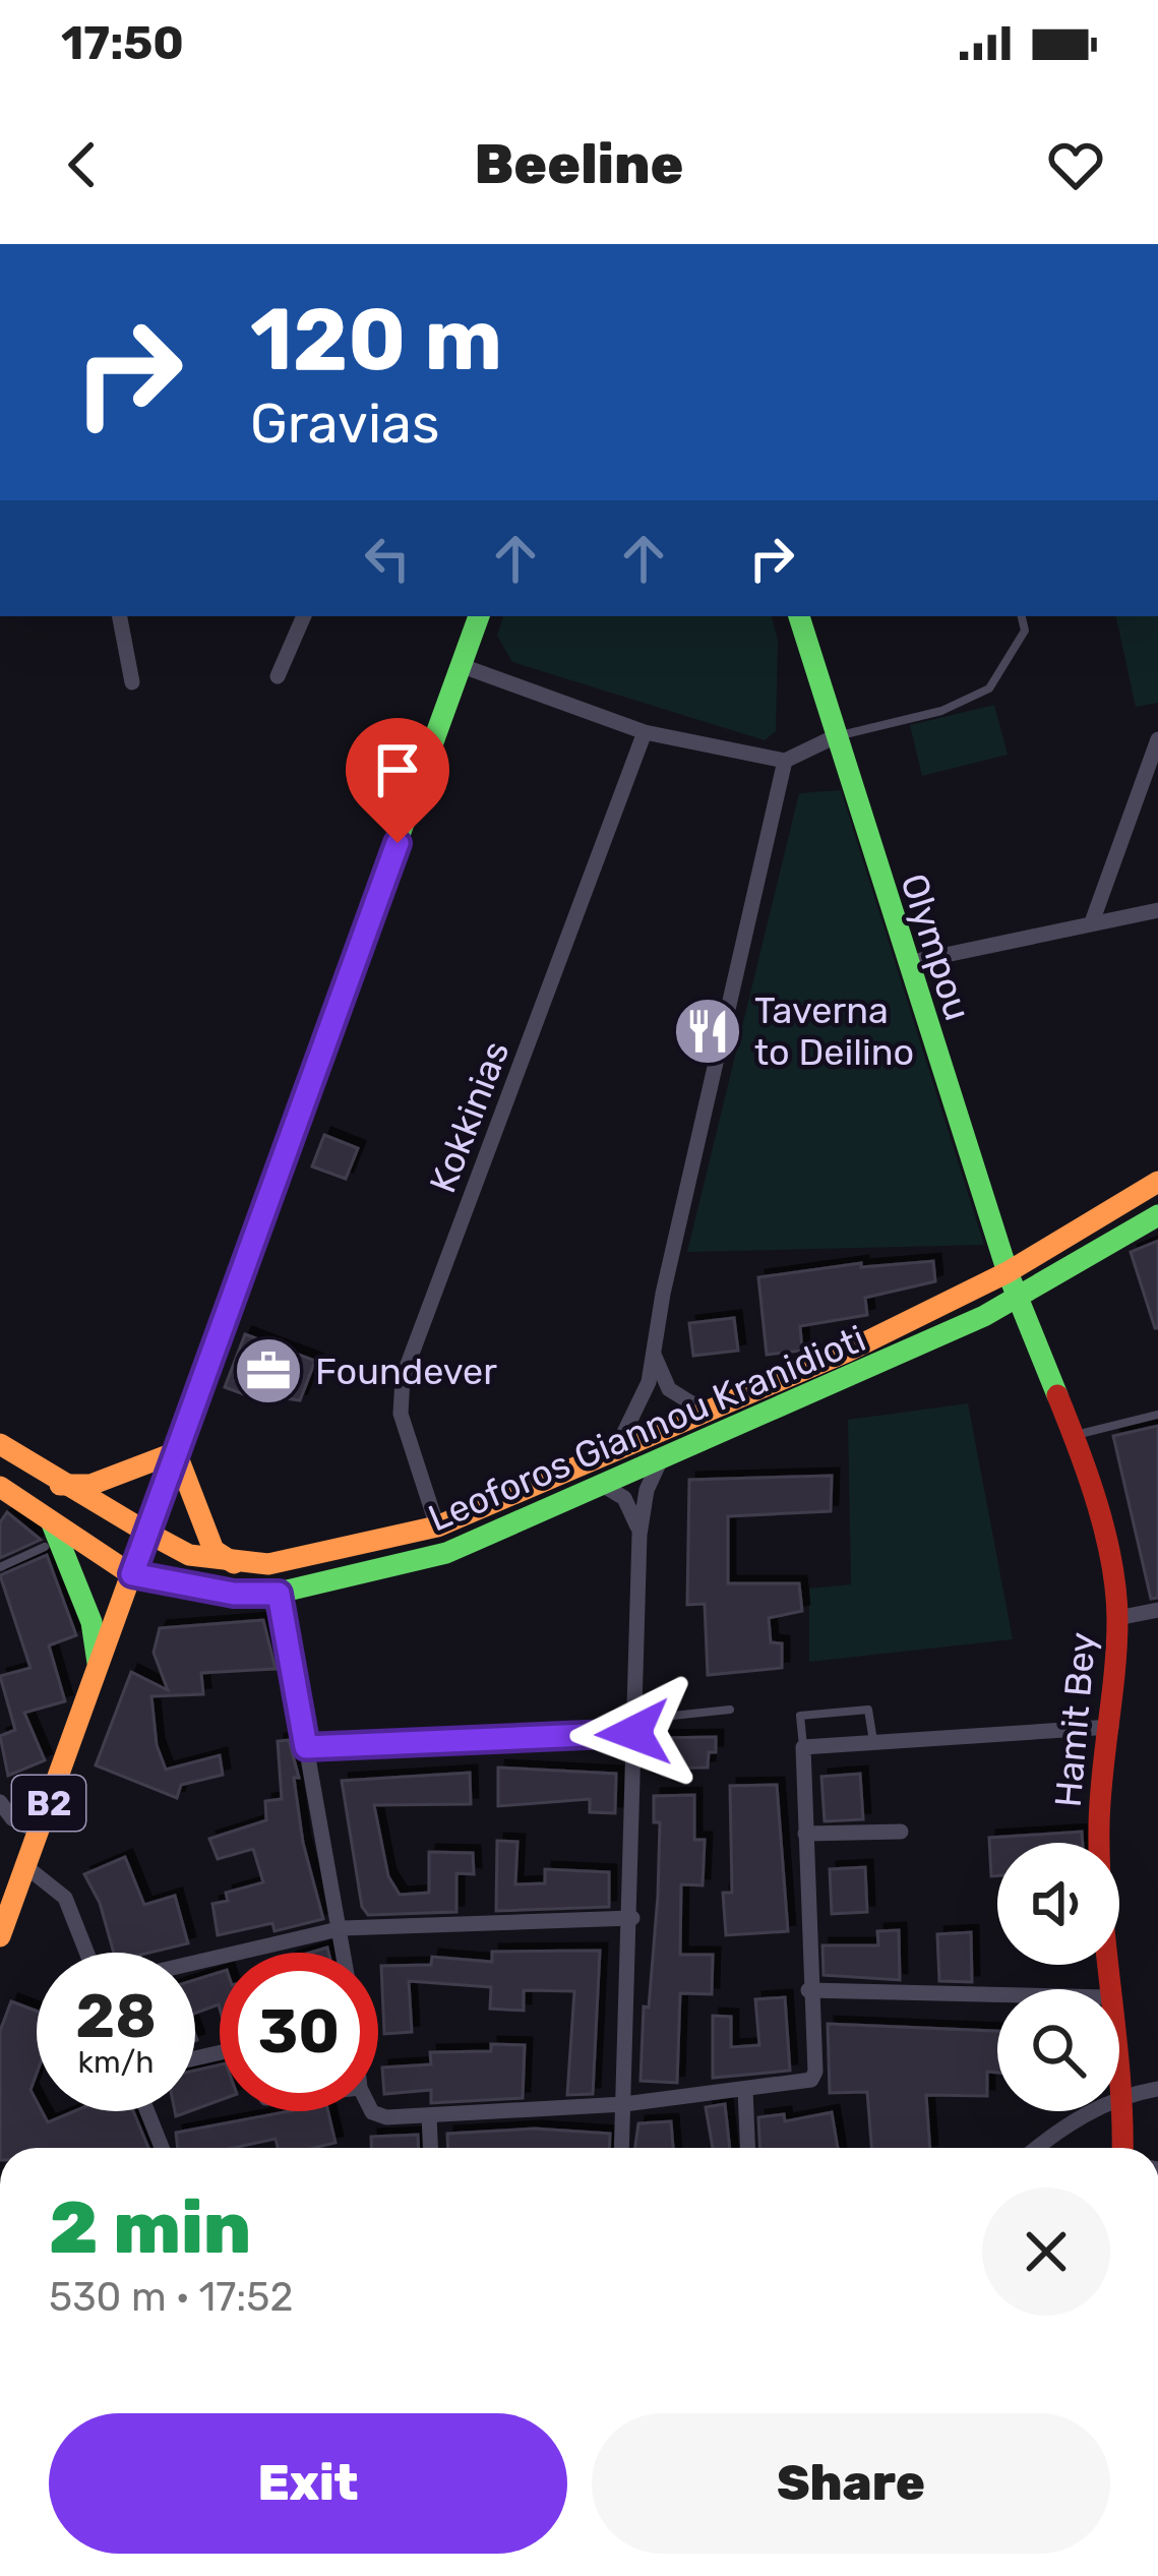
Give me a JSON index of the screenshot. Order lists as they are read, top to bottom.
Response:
{
  "streets": {
    "main road": [
      "Olympou",
      "Leoforos Giannou Kranidioti",
      "Hamit Bey",
      "B2"
    ],
    "street": ["Kokkinias"]
  },
  "crossings": [
    ["Olympou", "Leoforos Giannou Kranidioti"],
    ["Olympou", "Hamit Bey"],
    ["Kokkinias", "Leoforos Giannou Kranidioti"],
    ["Leoforos Giannou Kranidioti", "Hamit Bey"],
    ["Leoforos Giannou Kranidioti", "B2"]
  ],
  "places": {
    "restaurant": ["Taverna to Deilino"],
    "office": ["Foundever"]
  },
  "page": {
    "status": "17:50",
    "header": "Beeline",
    "turn": ["120 m", "Gravias"],
    "speed": "28 km/h",
    "limit": "30",
    "heading": ["2 min", "530 m · 17:52"],
    "buttons": ["Exit", "Share"]
  }
}
